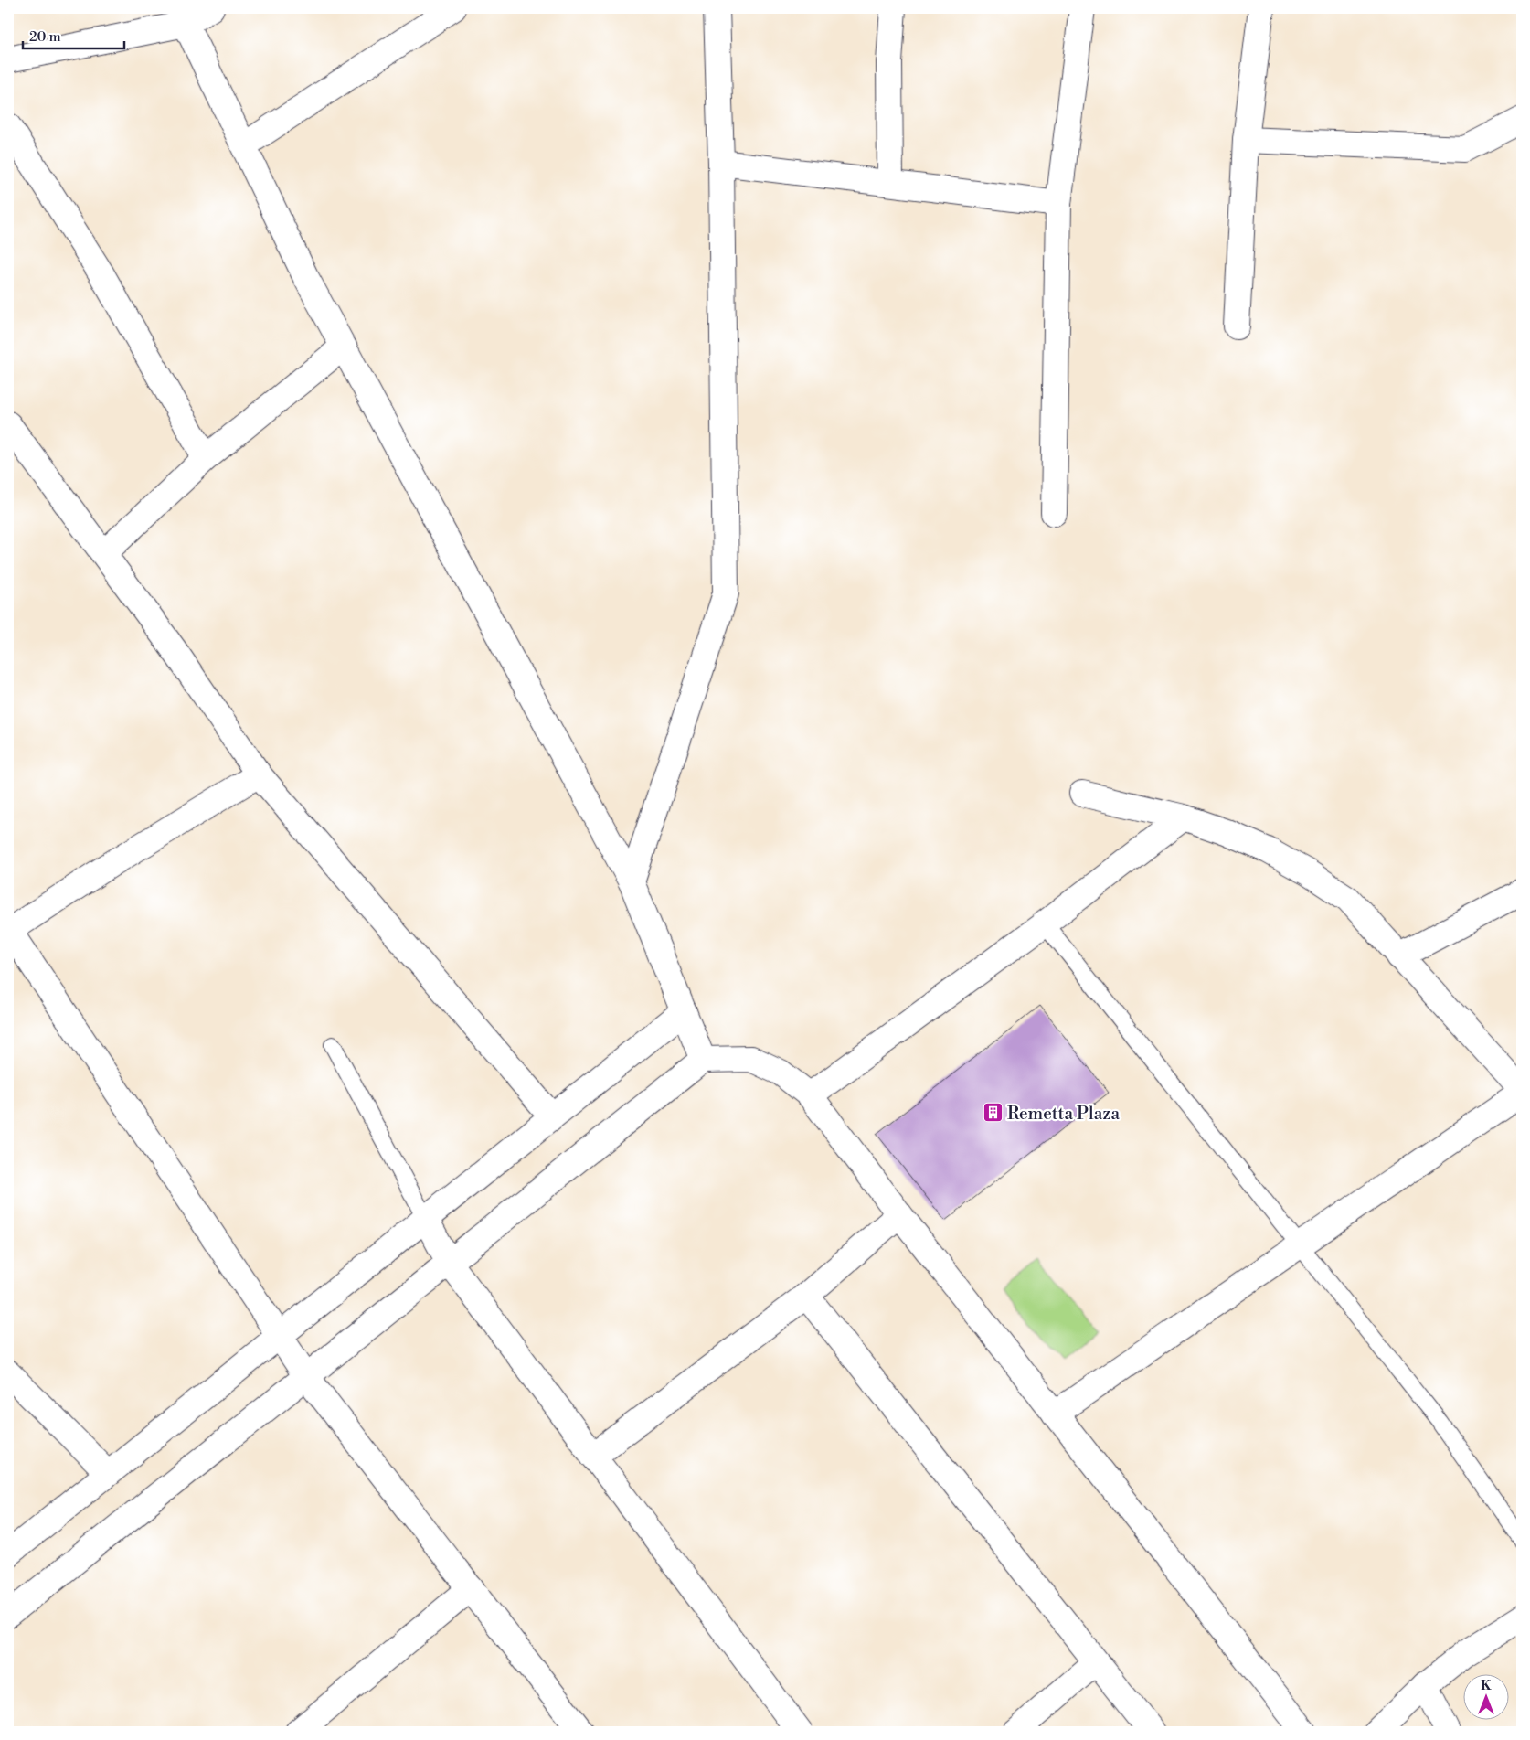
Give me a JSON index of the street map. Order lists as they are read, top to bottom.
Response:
{
  "places": {
    "building": ["Remetta Plaza"]
  },
  "scale_bar": "20 m",
  "north": "top"
}
